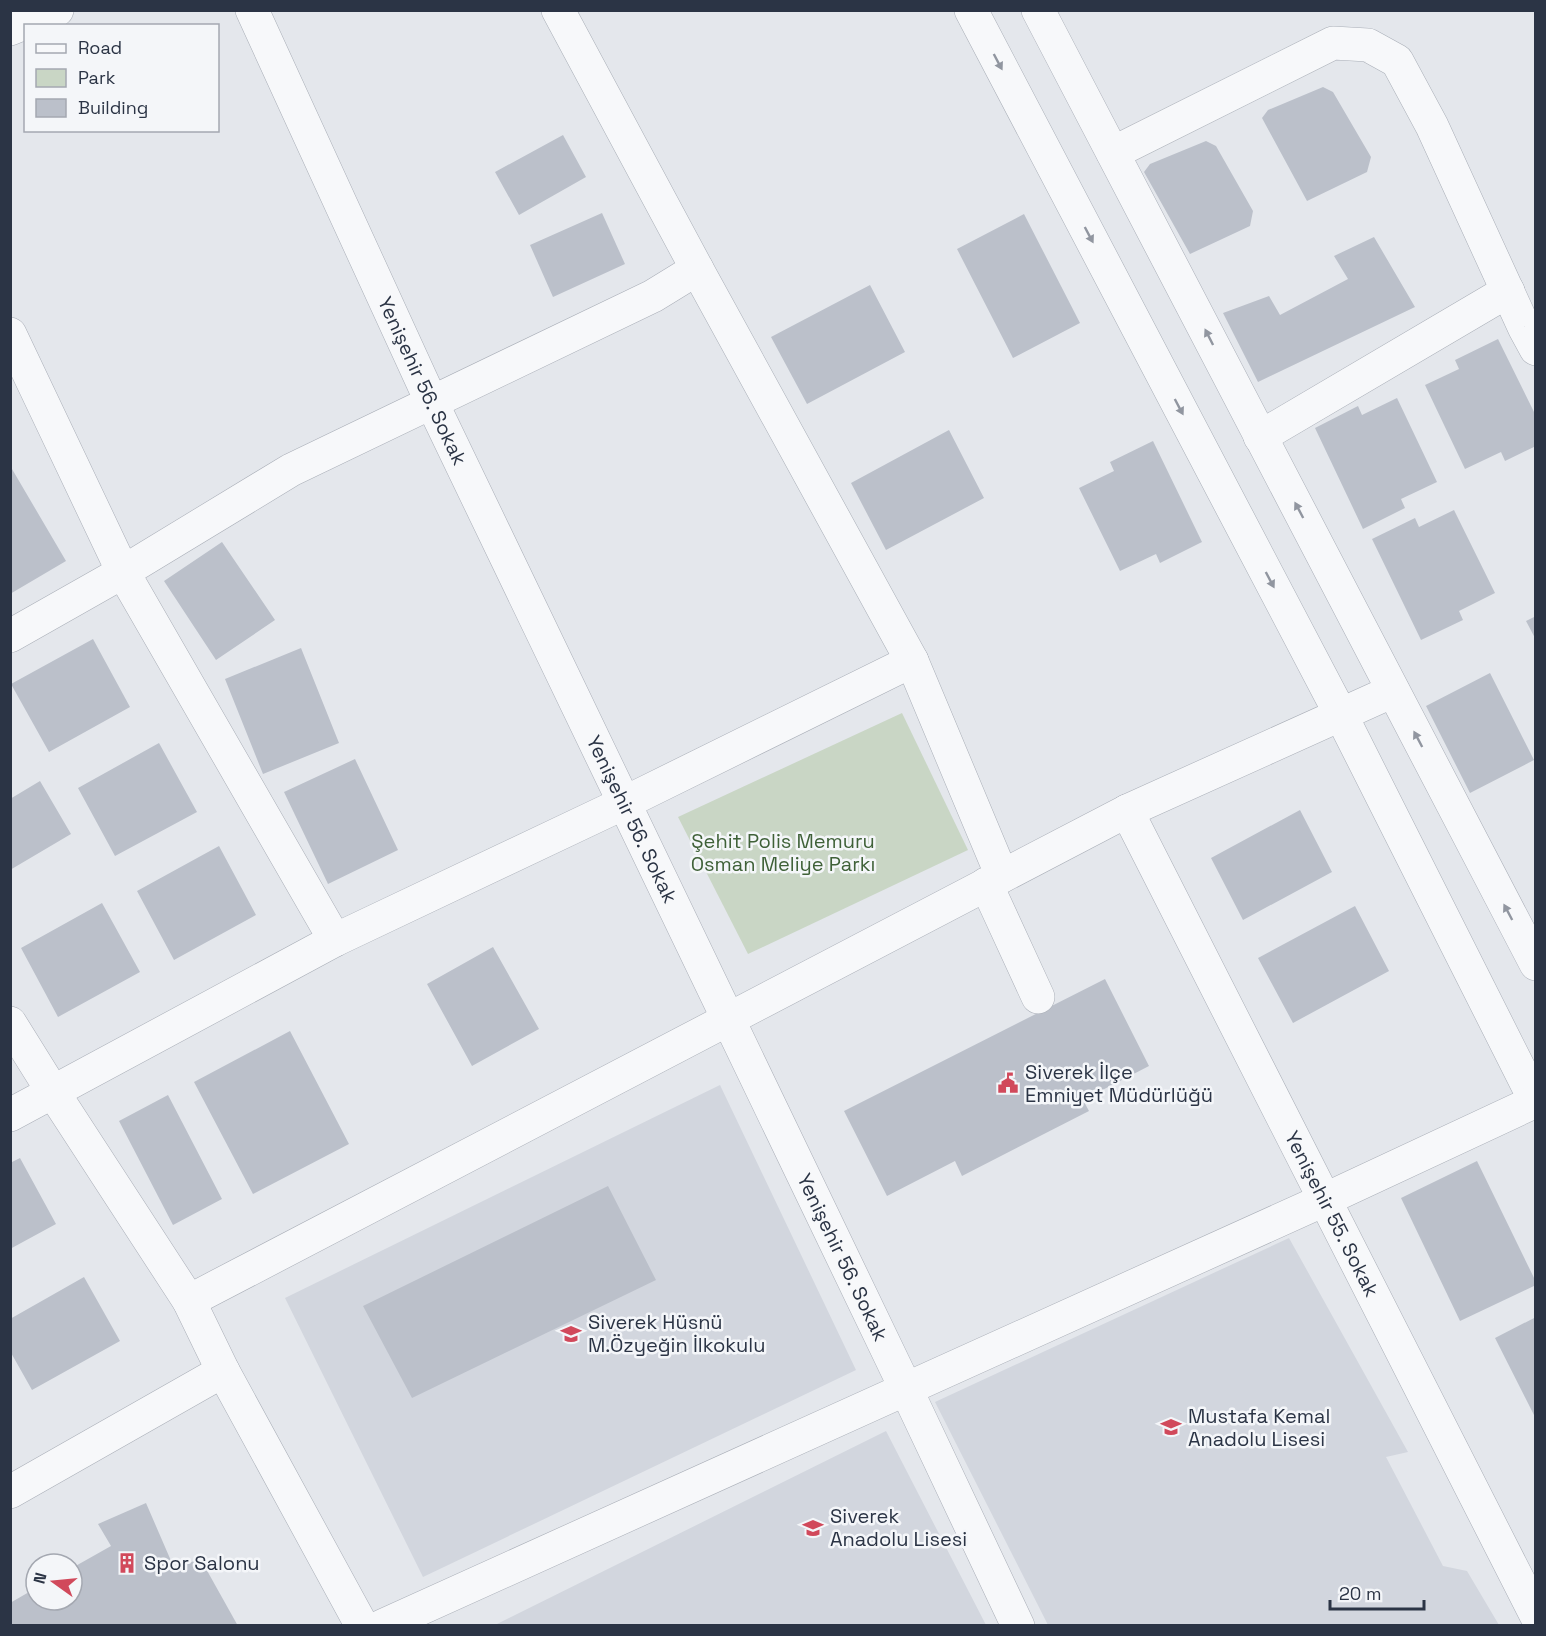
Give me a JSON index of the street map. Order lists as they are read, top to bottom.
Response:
{
  "streets": {
    "street": ["Yenişehir 56. Sokak", "Yenişehir 55. Sokak"]
  },
  "parks": ["Şehit Polis Memuru Osman Meliye Parkı"],
  "places": {
    "public building": ["Siverek İlçe Emniyet Müdürlüğü"],
    "school or university": ["Siverek Hüsnü M.Özyeğin İlkokulu", "Mustafa Kemal Anadolu Lisesi", "Siverek Anadolu Lisesi"],
    "building": ["Spor Salonu"]
  },
  "legend": ["Road", "Park", "Building"],
  "scale_bar": "20 m",
  "north": "left"
}
